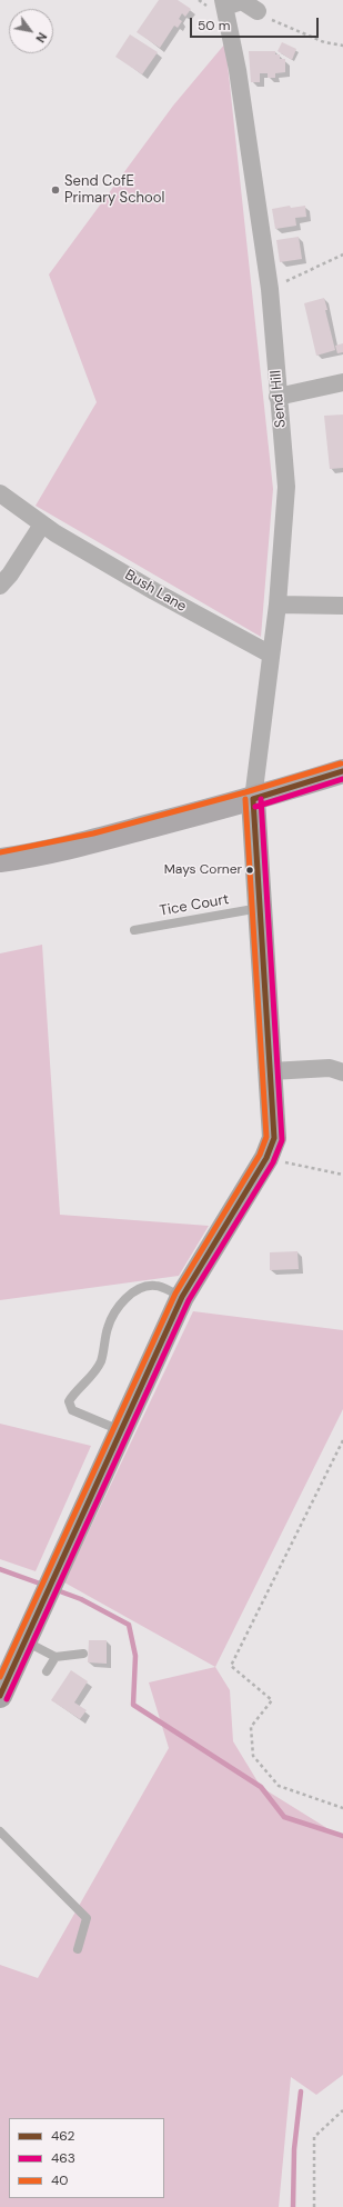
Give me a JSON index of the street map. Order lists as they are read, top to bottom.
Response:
{
  "streets": {
    "street": ["Send Hill", "Bush Lane"],
    "lane": ["Tice Court"]
  },
  "crossings": [
    ["Send Hill", "Bush Lane"]
  ],
  "places": ["Send CofE Primary School", "Mays Corner"],
  "lines": ["transit line 40", "transit line 462", "transit line 463"],
  "legend": ["462", "463", "40"],
  "scale_bar": "50 m",
  "north": "bottom right"
}
